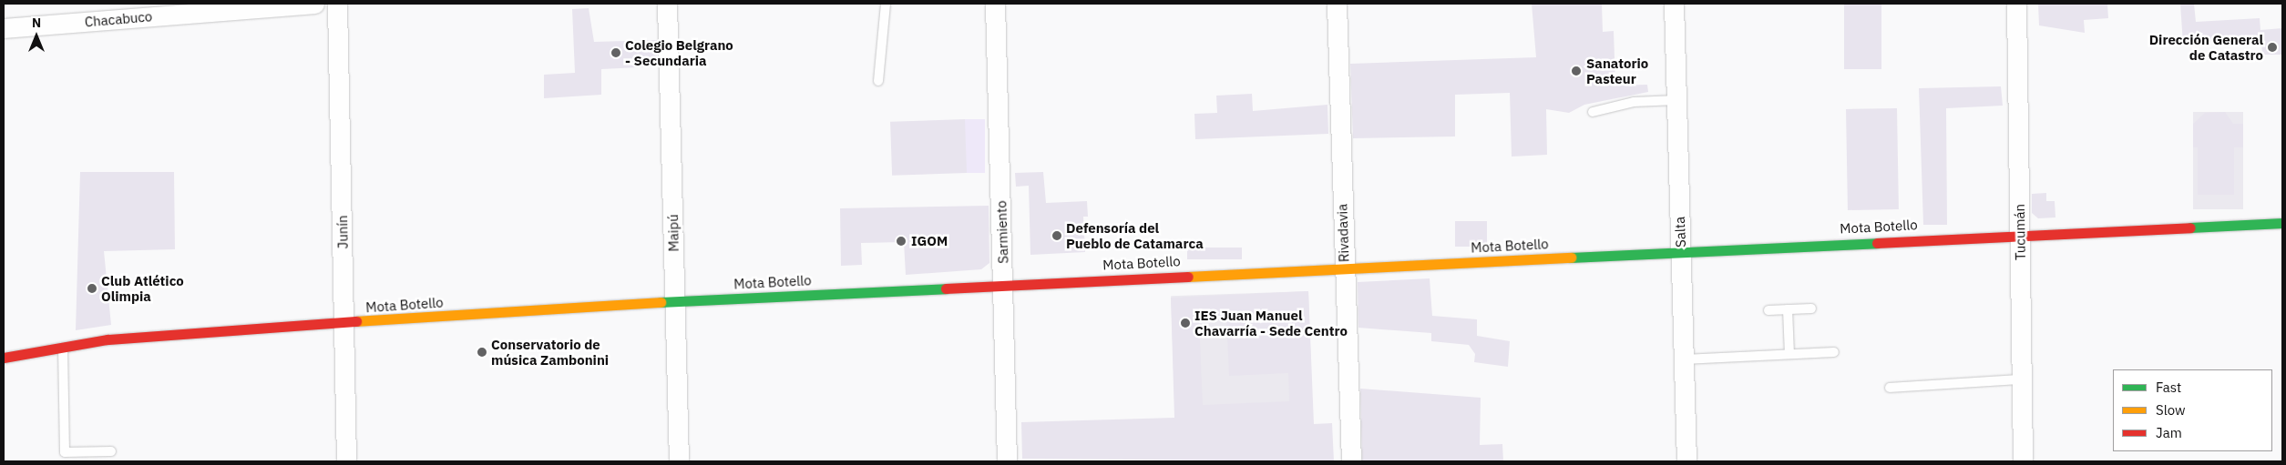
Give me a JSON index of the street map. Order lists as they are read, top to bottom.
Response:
{
  "streets": {
    "street": [
      "Chacabuco",
      "Mota Botello",
      "Junín",
      "Sarmiento",
      "Salta",
      "Tucumán",
      "Maipú",
      "Rivadavia"
    ]
  },
  "crossings": [
    ["Mota Botello", "Junín"],
    ["Mota Botello", "Sarmiento"],
    ["Mota Botello", "Salta"],
    ["Mota Botello", "Tucumán"],
    ["Mota Botello", "Maipú"],
    ["Mota Botello", "Rivadavia"]
  ],
  "places": [
    "Dirección General de Catastro",
    "Colegio Belgrano - Secundaria",
    "Sanatorio Pasteur",
    "Defensoría del Pueblo de Catamarca",
    "IGOM",
    "Club Atlético Olimpia",
    "IES Juan Manuel Chavarría - Sede Centro",
    "Conservatorio de música Zambonini"
  ],
  "legend": ["Fast", "Slow", "Jam"],
  "north": "top"
}
